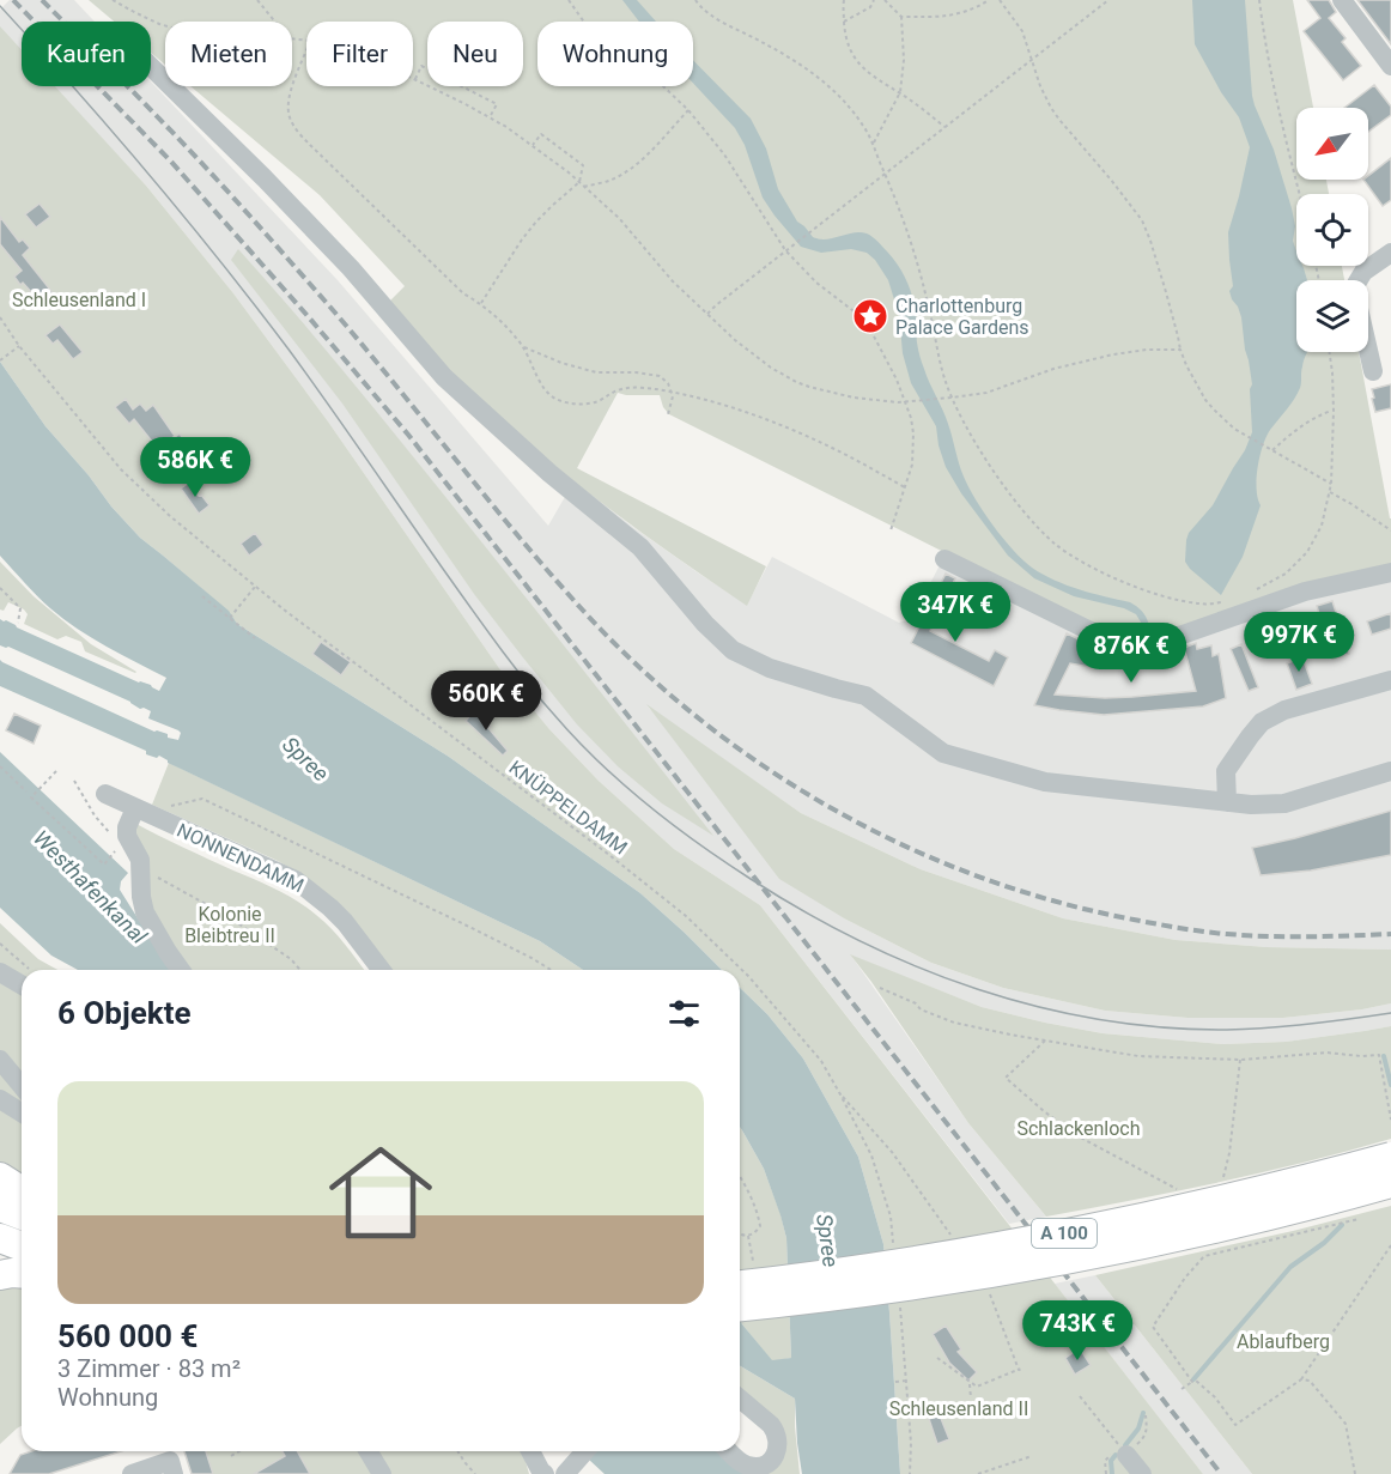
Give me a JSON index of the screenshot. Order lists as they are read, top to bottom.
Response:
{
  "streets": {
    "highway": ["A 100"],
    "street": ["NONNENDAMM"],
    "path": ["KNÜPPELDAMM"]
  },
  "water": ["Spree", "Westhafenkanal"],
  "parks": [
    "Schleusenland I",
    "Kolonie Bleibtreu II",
    "Schlackenloch",
    "Ablaufberg",
    "Schleusenland II"
  ],
  "places": {
    "place": ["Charlottenburg Palace Gardens"]
  },
  "north": "bottom left",
  "page": {
    "chip": [
      "Kaufen",
      "Mieten",
      "Filter",
      "Neu",
      "Wohnung"
    ],
    "price": [
      "586K €",
      "347K €",
      "997K €",
      "876K €",
      "560K €",
      "743K €"
    ],
    "heading": "6 Objekte",
    "list": [
      {
        "name": "560 000 €",
        "note": "3 Zimmer · 83 m² · Wohnung"
      }
    ]
  }
}
